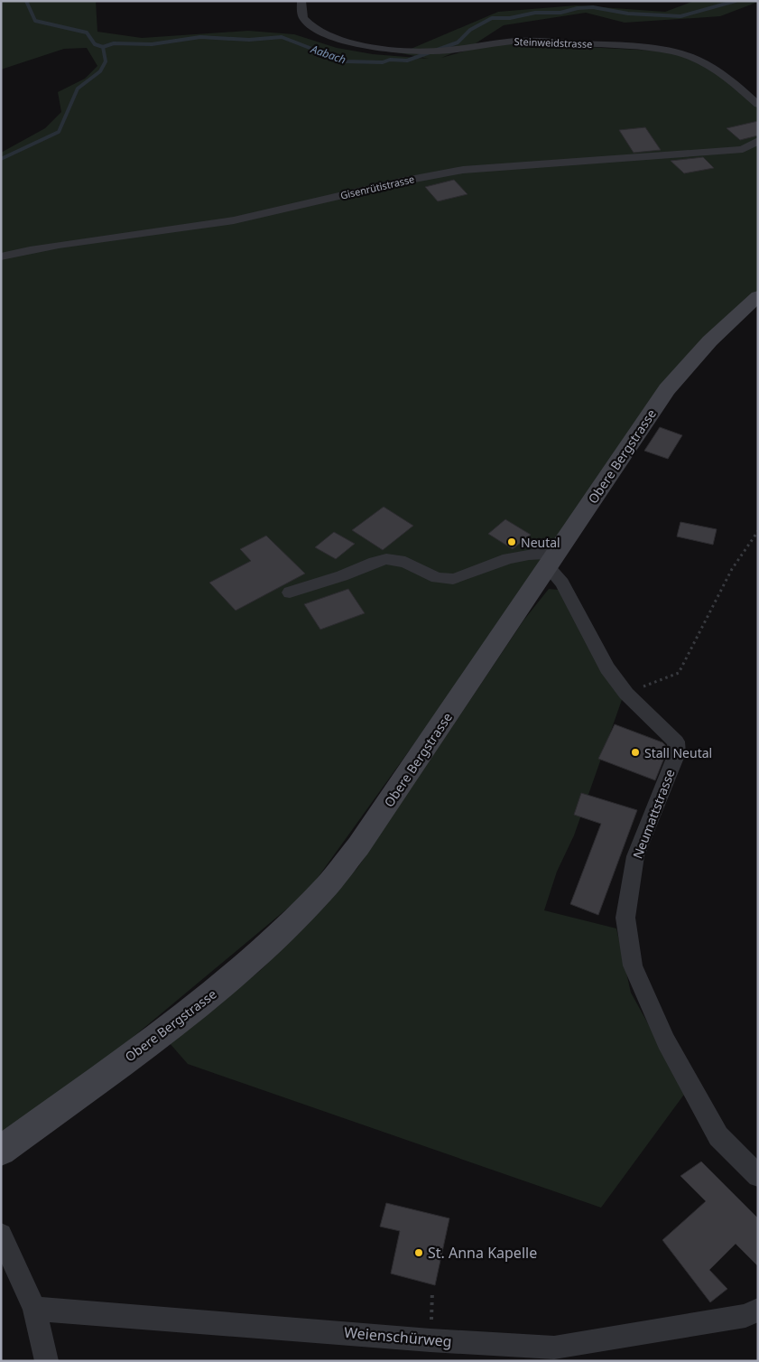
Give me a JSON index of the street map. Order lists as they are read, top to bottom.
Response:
{
  "streets": {
    "main road": ["Obere Bergstrasse"],
    "street": [
      "Steinweidstrasse",
      "Gisenrütistrasse",
      "Neumattstrasse",
      "Weienschürweg"
    ]
  },
  "crossings": [
    ["Obere Bergstrasse", "Neumattstrasse"]
  ],
  "water": ["Aabach"],
  "places": ["Neutal", "Stall Neutal", "St. Anna Kapelle"]
}
